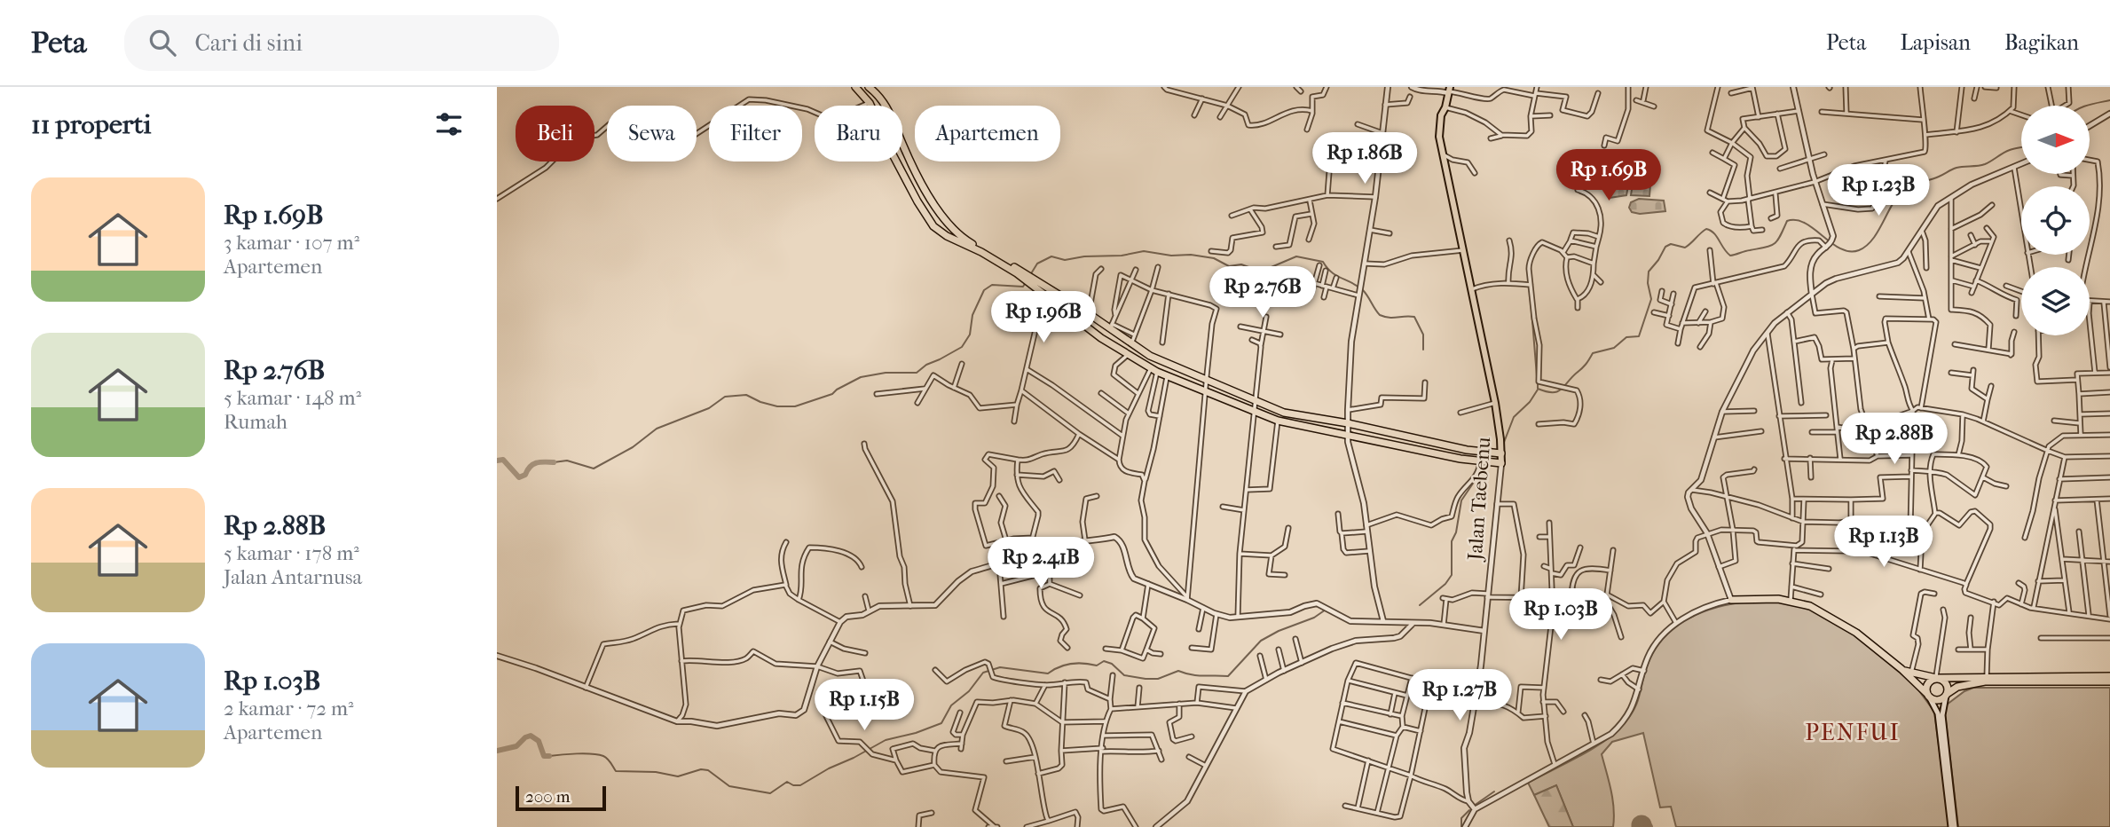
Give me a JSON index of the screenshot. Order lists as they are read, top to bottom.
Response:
{
  "streets": {
    "main road": ["Jalan Taebenu"]
  },
  "districts": ["PENFUI"],
  "scale_bar": "200 m",
  "north": "right",
  "page": {
    "header": "Peta",
    "search": "Cari di sini",
    "nav": ["Peta", "Lapisan", "Bagikan"],
    "heading": "11 properti",
    "chip": [
      "Beli",
      "Sewa",
      "Filter",
      "Baru",
      "Apartemen"
    ],
    "price": [
      "Rp 1.86B",
      "Rp 1.69B",
      "Rp 1.23B",
      "Rp 2.76B",
      "Rp 1.96B",
      "Rp 2.88B",
      "Rp 1.13B",
      "Rp 2.41B",
      "Rp 1.03B",
      "Rp 1.27B",
      "Rp 1.15B"
    ],
    "list": [
      {
        "name": "Rp 1.69B",
        "note": "3 kamar · 107 m² · Apartemen"
      },
      {
        "name": "Rp 2.76B",
        "note": "5 kamar · 148 m² · Rumah"
      },
      {
        "name": "Rp 2.88B",
        "note": "5 kamar · 178 m² · Jalan Antarnusa"
      },
      {
        "name": "Rp 1.03B",
        "note": "2 kamar · 72 m² · Apartemen"
      }
    ],
    "scale": "200 m"
  }
}
